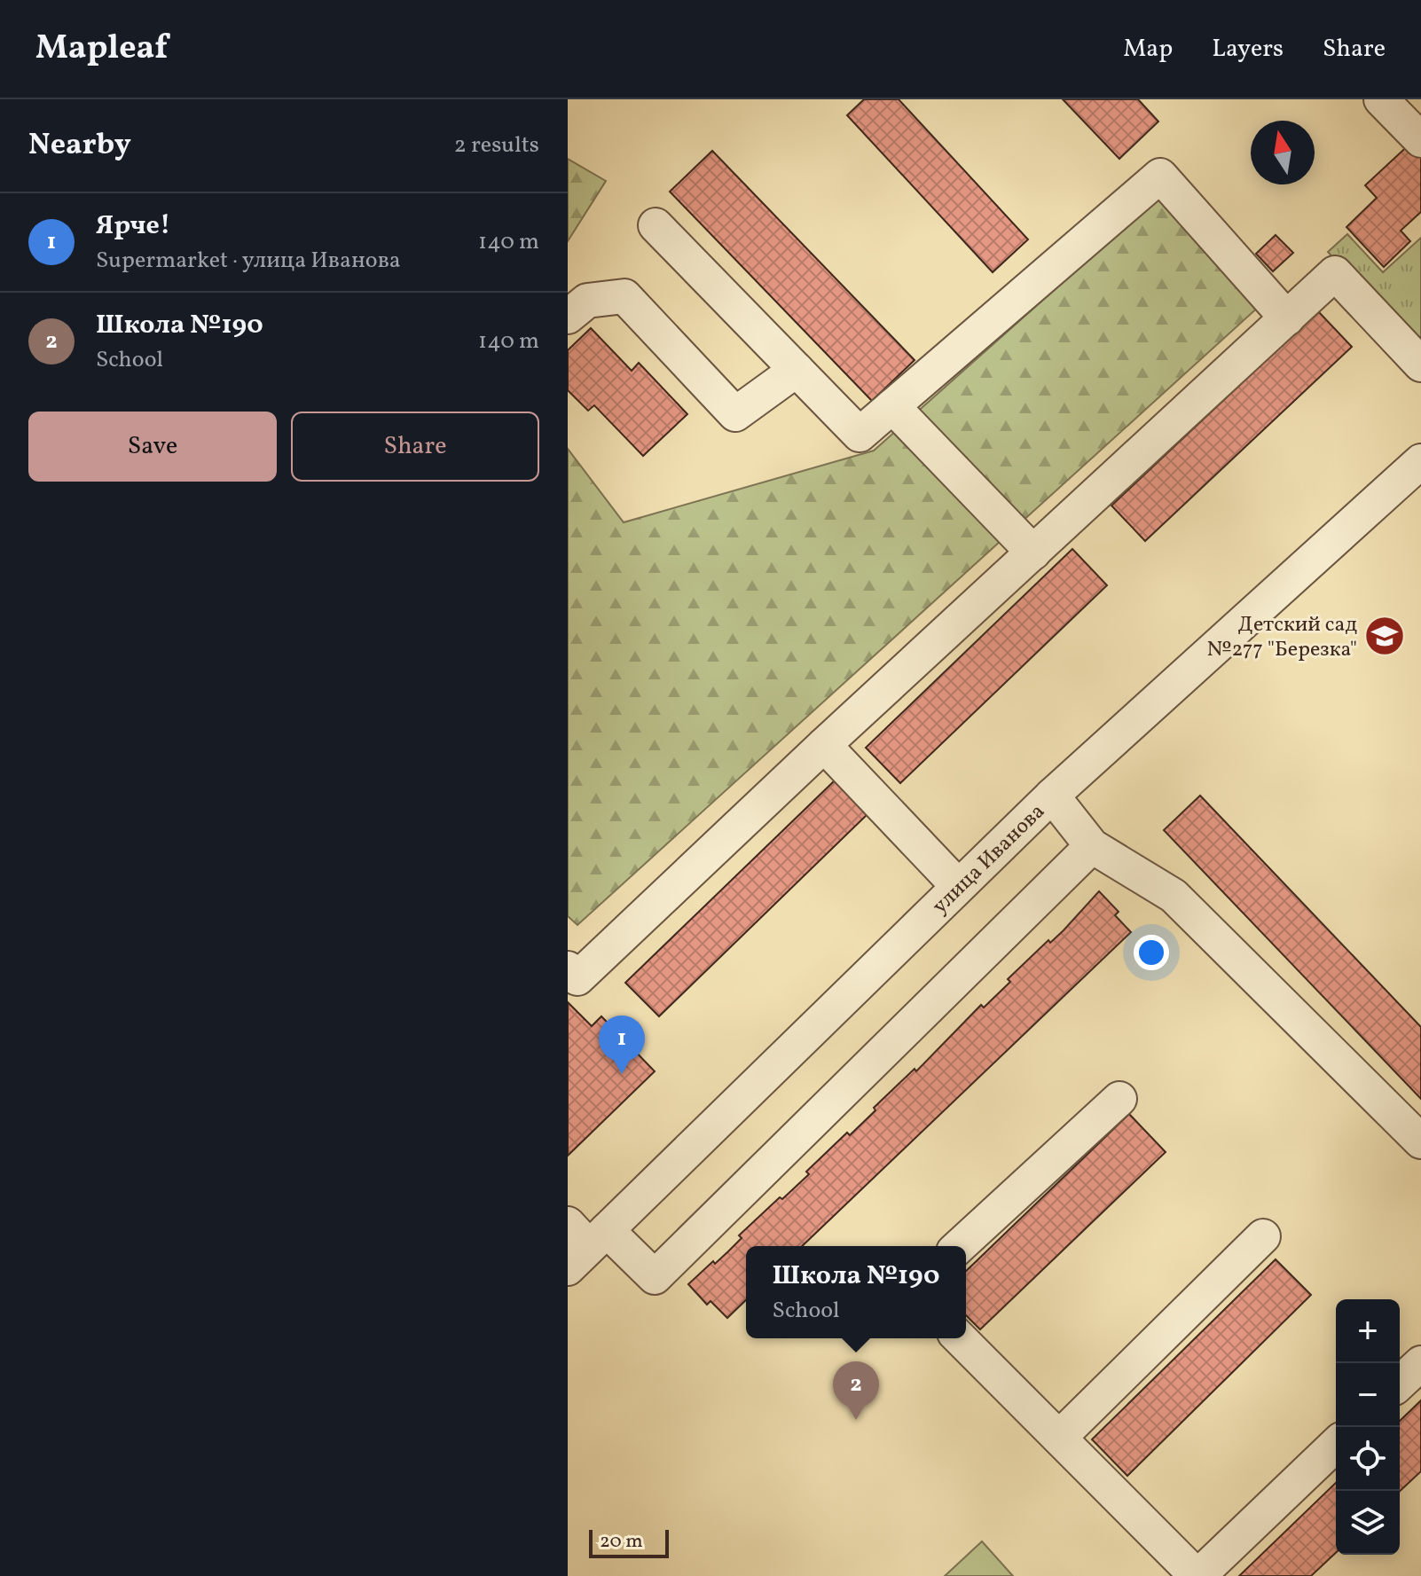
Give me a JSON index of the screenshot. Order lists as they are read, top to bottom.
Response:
{
  "streets": {
    "street": ["улица Иванова"]
  },
  "places": {
    "school or university": ["Детский сад №277 \"Березка\""]
  },
  "scale_bar": "20 m",
  "north": "top",
  "page": {
    "header": "Mapleaf",
    "nav": ["Map", "Layers", "Share"],
    "heading": ["Nearby", "2 results"],
    "list": [
      {
        "mark": "1",
        "name": "Ярче!",
        "note": "Supermarket · улица Иванова",
        "value": "140 m"
      },
      {
        "mark": "2",
        "name": "Школа №190",
        "note": "School",
        "value": "140 m"
      }
    ],
    "buttons": ["Save", "Share"],
    "pins": ["1", "2"],
    "popup": ["Школа №190", "School"],
    "map_buttons": ["+", "−"],
    "scale": "20 m"
  }
}
